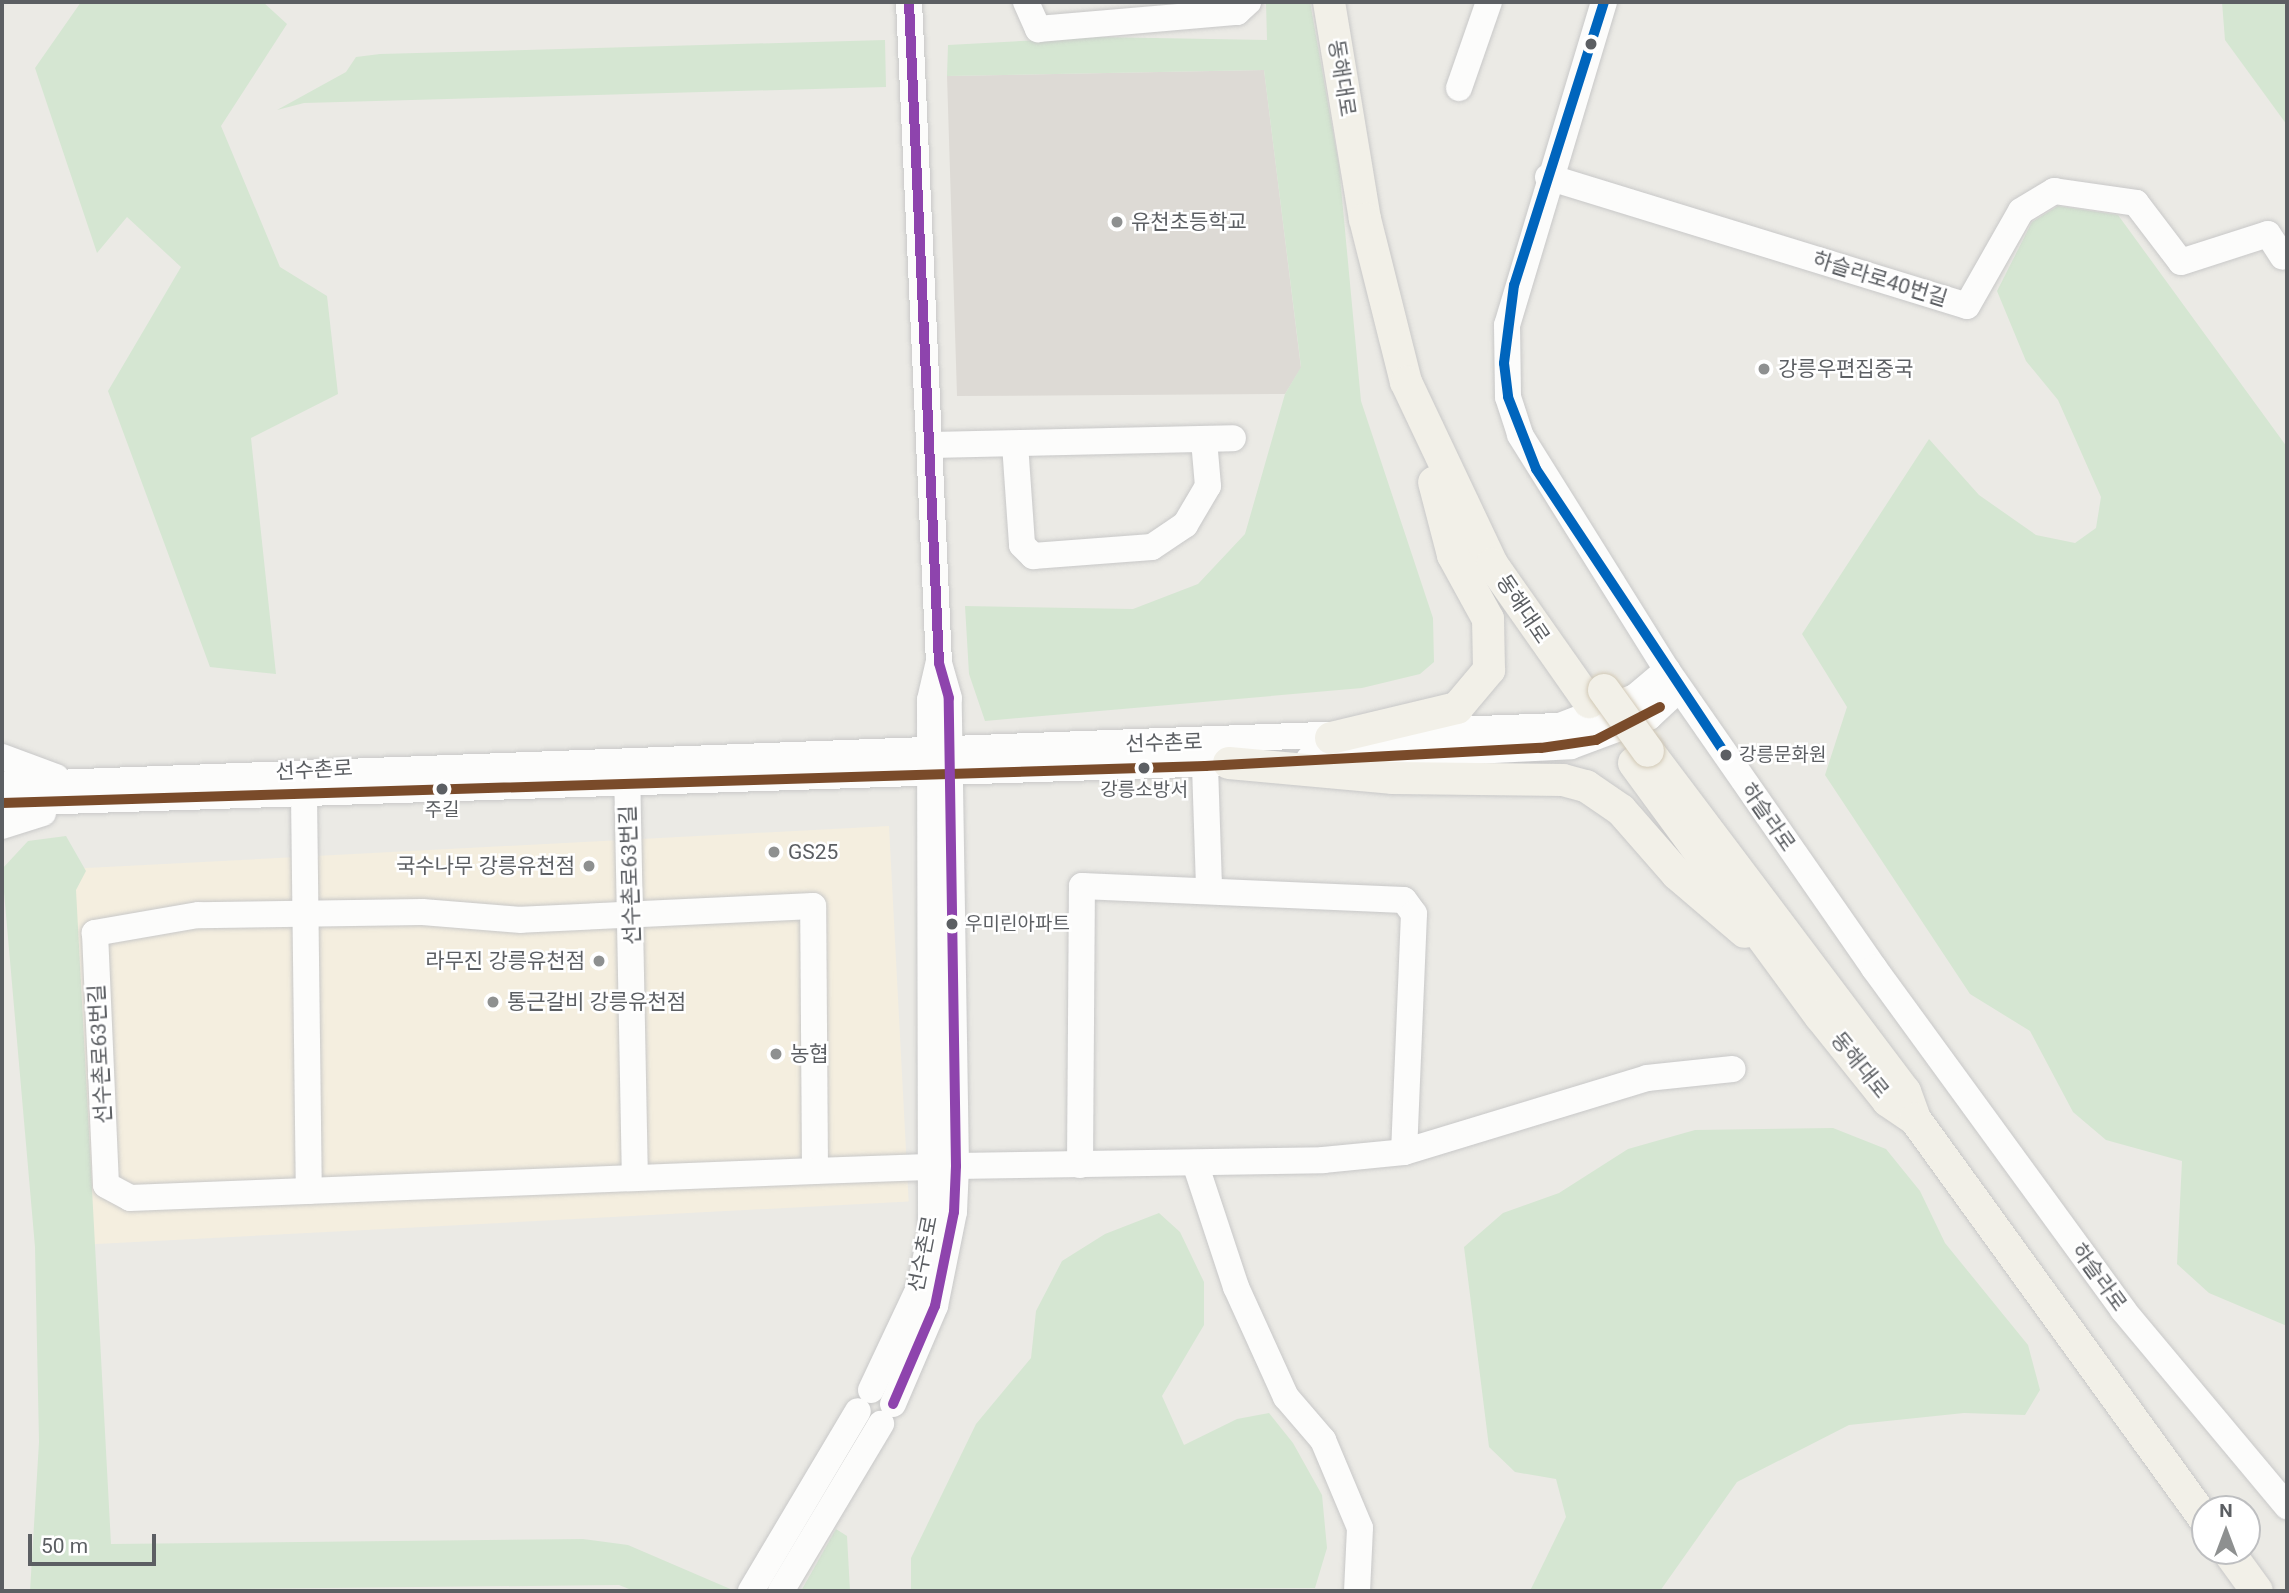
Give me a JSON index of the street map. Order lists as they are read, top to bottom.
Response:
{
  "streets": {
    "main road": ["동해대로"],
    "street": [
      "하슬라로40번길",
      "선수촌로",
      "하슬라로",
      "선수촌로63번길"
    ]
  },
  "crossings": [
    ["하슬라로40번길", "하슬라로"],
    ["선수촌로", "하슬라로"],
    ["선수촌로", "선수촌로63번길"]
  ],
  "places": [
    "유천초등학교",
    "강릉우편집중국",
    "강릉문화원",
    "강릉소방서",
    "주길",
    "GS25",
    "국수나무 강릉유천점",
    "우미린아파트",
    "라무진 강릉유천점",
    "통근갈비 강릉유천점",
    "농협"
  ],
  "scale_bar": "50 m",
  "north": "top"
}
